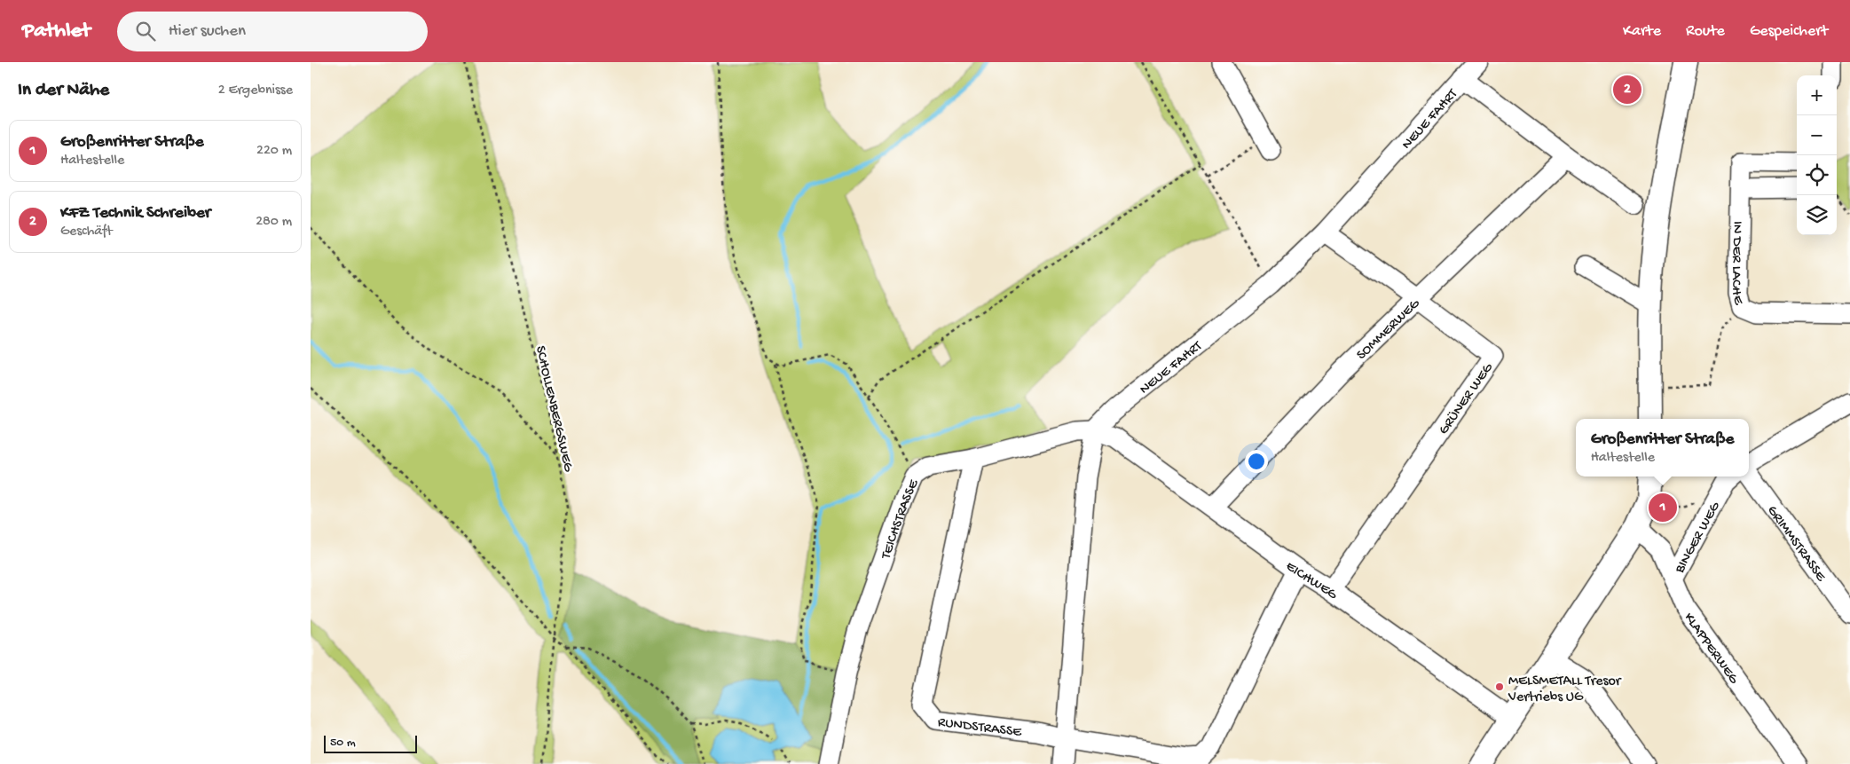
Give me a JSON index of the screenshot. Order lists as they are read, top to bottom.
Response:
{
  "streets": {
    "street": [
      "NEUE FAHRT",
      "IN DER LACHE",
      "SOMMERWEG",
      "GRÜNER WEG",
      "TEICHSTRASSE",
      "BINGER WEG",
      "GRIMMSTRASSE",
      "EICHWEG",
      "KLAPPERWEG",
      "RUNDSTRASSE"
    ],
    "path": ["SCHOLLENBERGSWEG"]
  },
  "crossings": [
    ["NEUE FAHRT", "GRÜNER WEG"],
    ["NEUE FAHRT", "TEICHSTRASSE"],
    ["SOMMERWEG", "GRÜNER WEG"],
    ["SOMMERWEG", "EICHWEG"],
    ["GRÜNER WEG", "EICHWEG"],
    ["TEICHSTRASSE", "EICHWEG"],
    ["TEICHSTRASSE", "RUNDSTRASSE"],
    ["BINGER WEG", "KLAPPERWEG"],
    ["EICHWEG", "RUNDSTRASSE"]
  ],
  "places": ["MELSMETALL Tresor Vertriebs UG"],
  "scale_bar": "50 m",
  "page": {
    "header": "Pathlet",
    "search": "Hier suchen",
    "nav": ["Karte", "Route", "Gespeichert"],
    "heading": ["In der Nähe", "2 Ergebnisse"],
    "pins": ["2", "1"],
    "map_buttons": ["+", "−"],
    "list": [
      {
        "mark": "1",
        "name": "Großenritter Straße",
        "note": "Haltestelle",
        "value": "220 m"
      },
      {
        "mark": "2",
        "name": "KFZ Technik Schreiber",
        "note": "Geschäft",
        "value": "280 m"
      }
    ],
    "popup": ["Großenritter Straße", "Haltestelle"],
    "scale": "50 m"
  }
}
